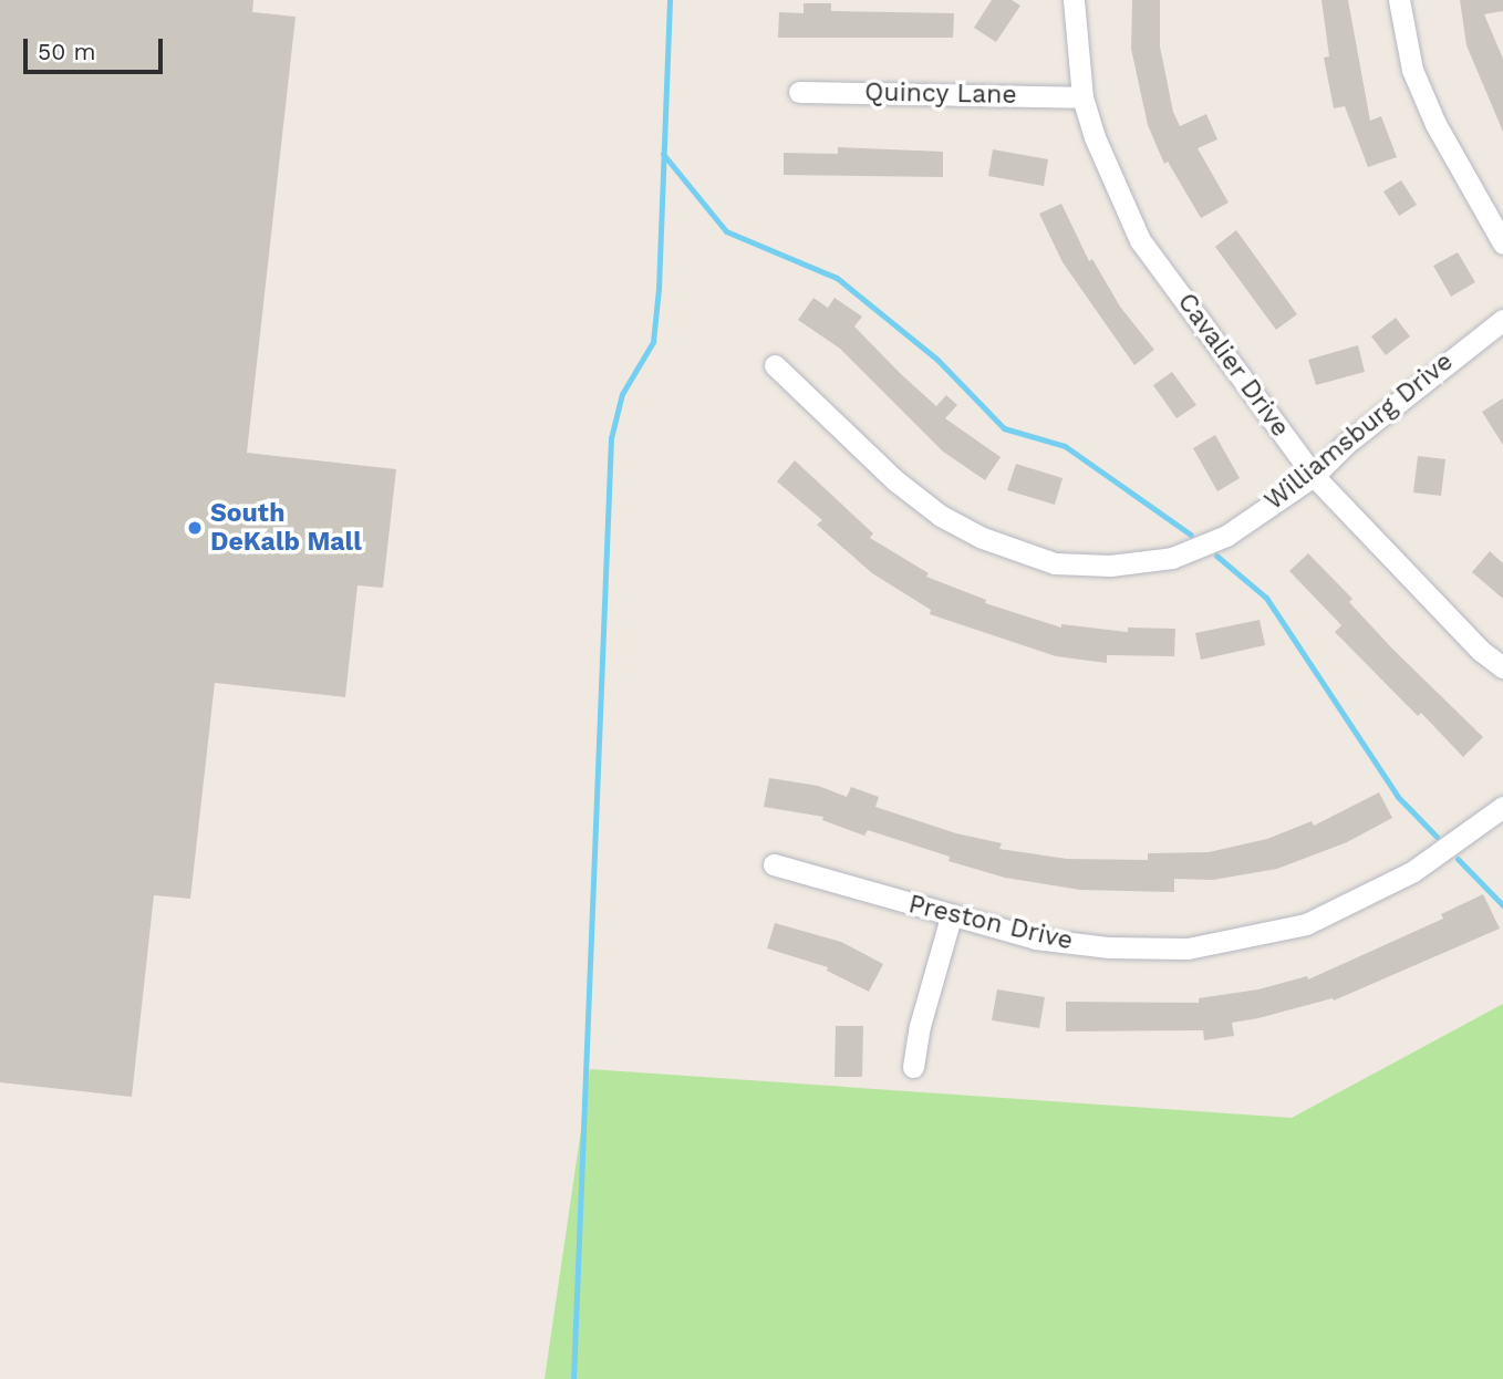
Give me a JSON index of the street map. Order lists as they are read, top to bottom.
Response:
{
  "streets": {
    "street": [
      "Quincy Lane",
      "Cavalier Drive",
      "Williamsburg Drive",
      "Preston Drive"
    ]
  },
  "crossings": [
    ["Quincy Lane", "Cavalier Drive"],
    ["Cavalier Drive", "Williamsburg Drive"]
  ],
  "places": ["South DeKalb Mall"],
  "scale_bar": "50 m"
}
